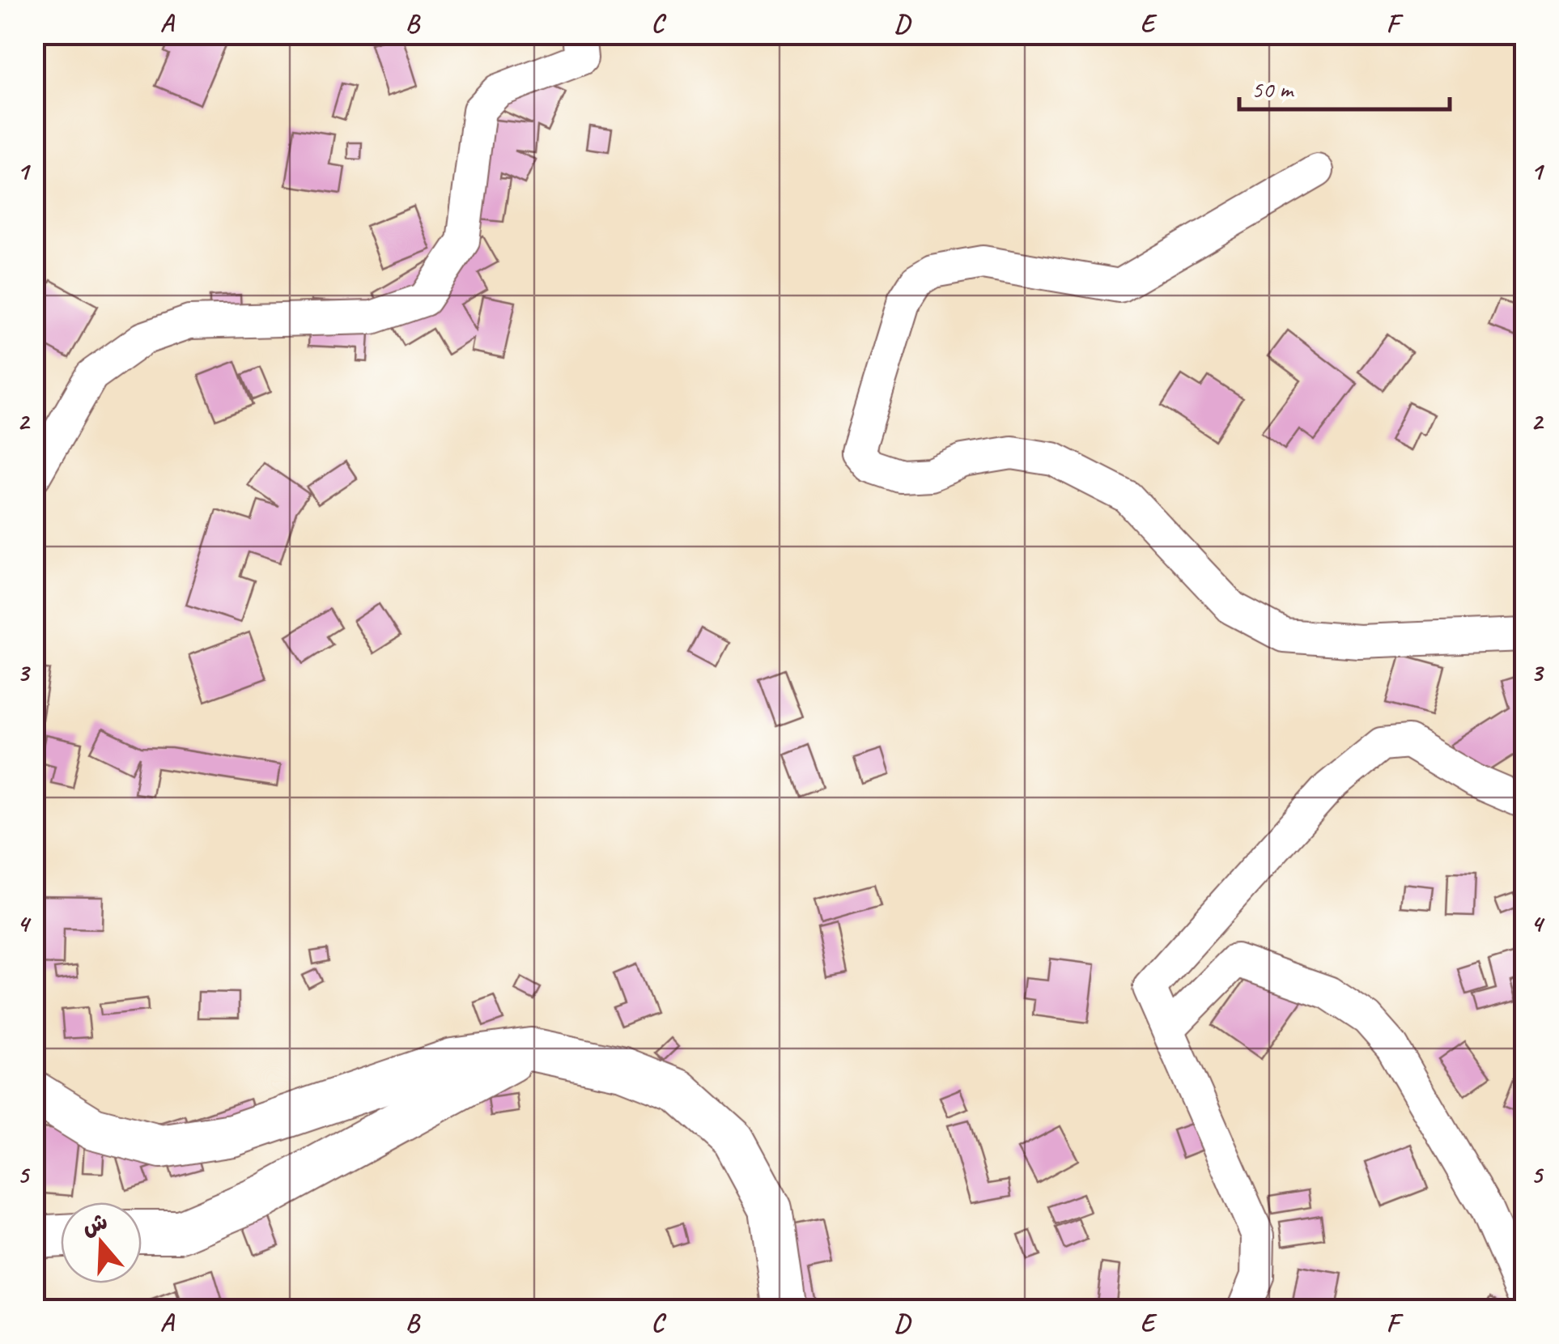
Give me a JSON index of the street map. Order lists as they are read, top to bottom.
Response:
{
  "scale_bar": "50 m",
  "north": "top",
  "grid": {
    "columns": [
      "A",
      "B",
      "C",
      "D",
      "E",
      "F"
    ],
    "rows": [
      "1",
      "2",
      "3",
      "4",
      "5"
    ]
  }
}
